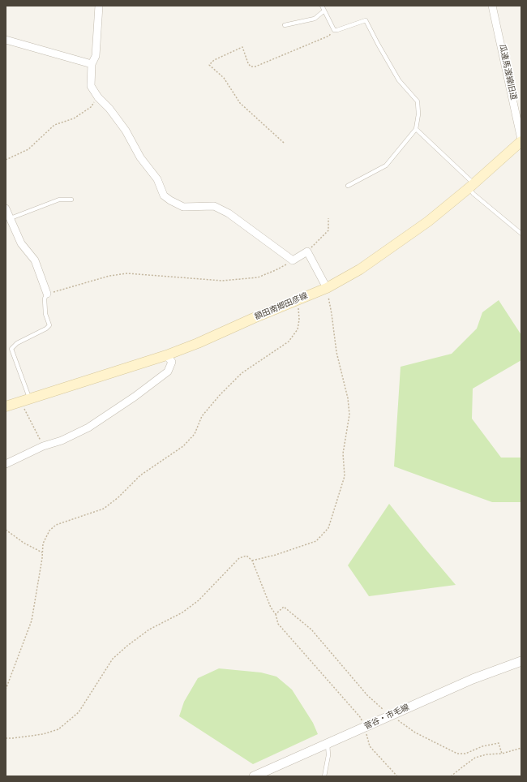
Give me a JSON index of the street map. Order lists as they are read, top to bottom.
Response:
{
  "streets": {
    "main road": ["額田南郷田彦線"],
    "street": ["瓜連馬渡線旧道", "菅谷・市毛線"]
  },
  "crossings": [
    ["瓜連馬渡線旧道", "額田南郷田彦線"]
  ]
}
